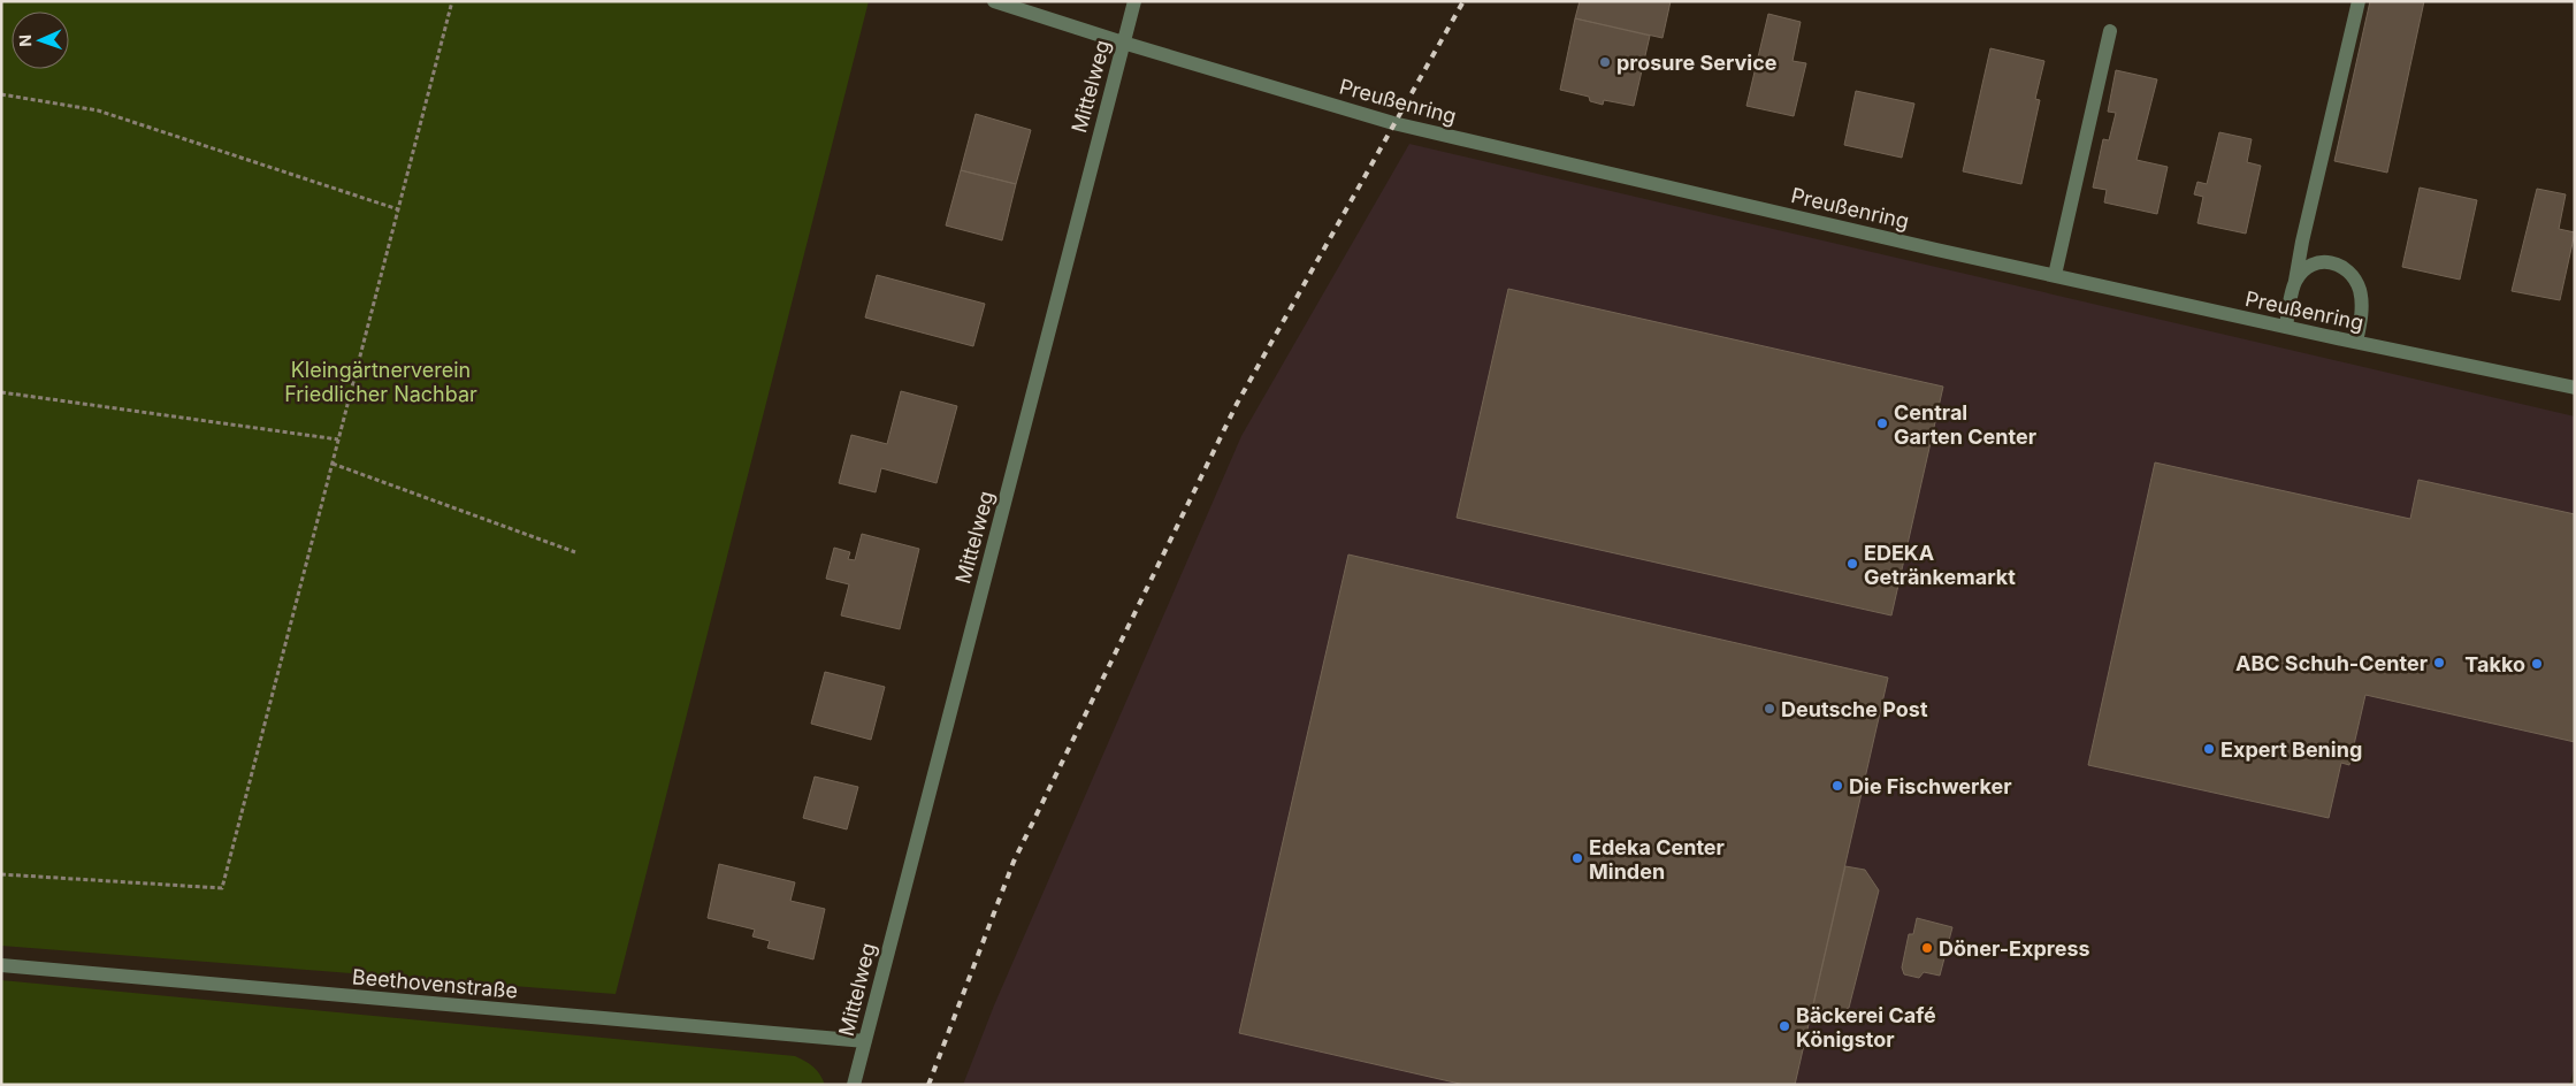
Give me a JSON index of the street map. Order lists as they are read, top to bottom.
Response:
{
  "streets": {
    "street": ["Mittelweg", "Preußenring", "Beethovenstraße"]
  },
  "crossings": [
    ["Mittelweg", "Preußenring"],
    ["Mittelweg", "Beethovenstraße"]
  ],
  "parks": ["Kleingärtnerverein Friedlicher Nachbar"],
  "places": [
    "prosure Service",
    "Central Garten Center",
    "EDEKA Getränkemarkt",
    "ABC Schuh-Center",
    "Takko",
    "Deutsche Post",
    "Expert Bening",
    "Die Fischwerker",
    "Edeka Center Minden",
    "Döner-Express",
    "Bäckerei Café Königstor"
  ],
  "north": "left"
}
